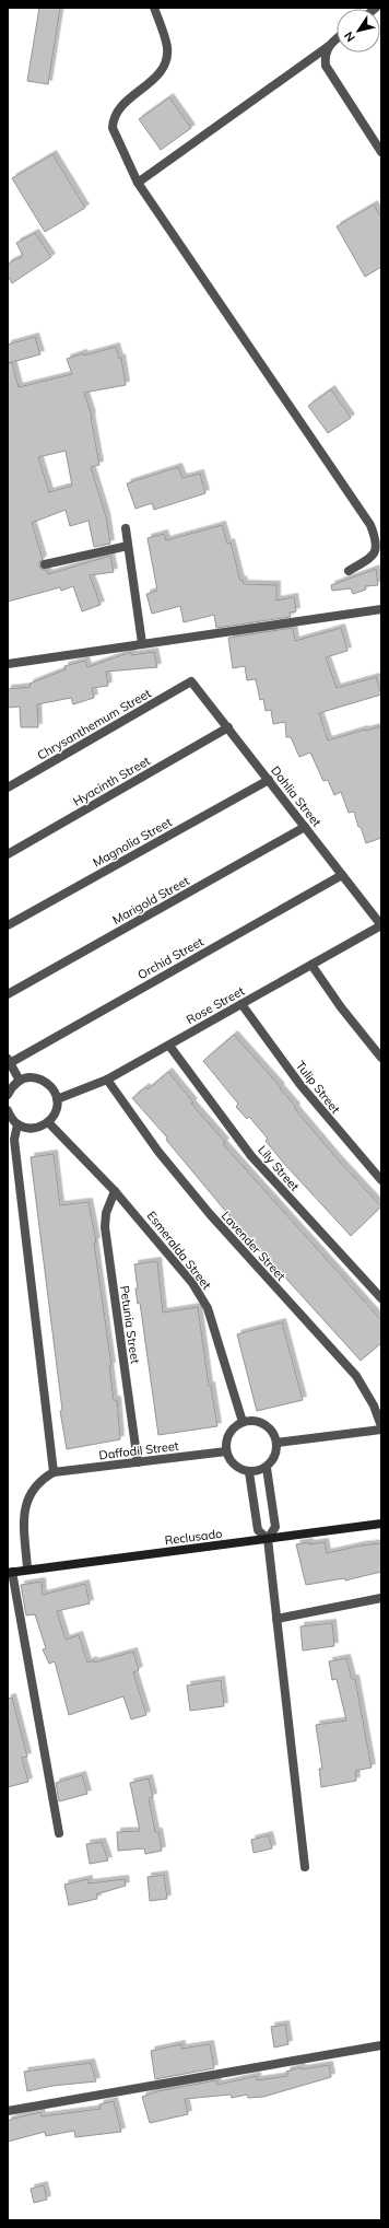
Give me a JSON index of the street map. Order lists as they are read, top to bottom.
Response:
{
  "streets": {
    "street": [
      "Chrysanthemum Street",
      "Hyacinth Street",
      "Dahlia Street",
      "Magnolia Street",
      "Marigold Street",
      "Orchid Street",
      "Rose Street",
      "Tulip Street",
      "Lily Street",
      "Lavender Street",
      "Esmeralda Street",
      "Petunia Street",
      "Daffodil Street",
      "Reclusado"
    ]
  },
  "crossings": [
    ["Chrysanthemum Street", "Dahlia Street"],
    ["Hyacinth Street", "Dahlia Street"],
    ["Dahlia Street", "Magnolia Street"],
    ["Dahlia Street", "Marigold Street"],
    ["Dahlia Street", "Orchid Street"],
    ["Dahlia Street", "Rose Street"],
    ["Rose Street", "Tulip Street"],
    ["Rose Street", "Lily Street"],
    ["Rose Street", "Lavender Street"],
    ["Esmeralda Street", "Petunia Street"],
    ["Esmeralda Street", "Daffodil Street"],
    ["Petunia Street", "Daffodil Street"]
  ],
  "north": "bottom left"
}
